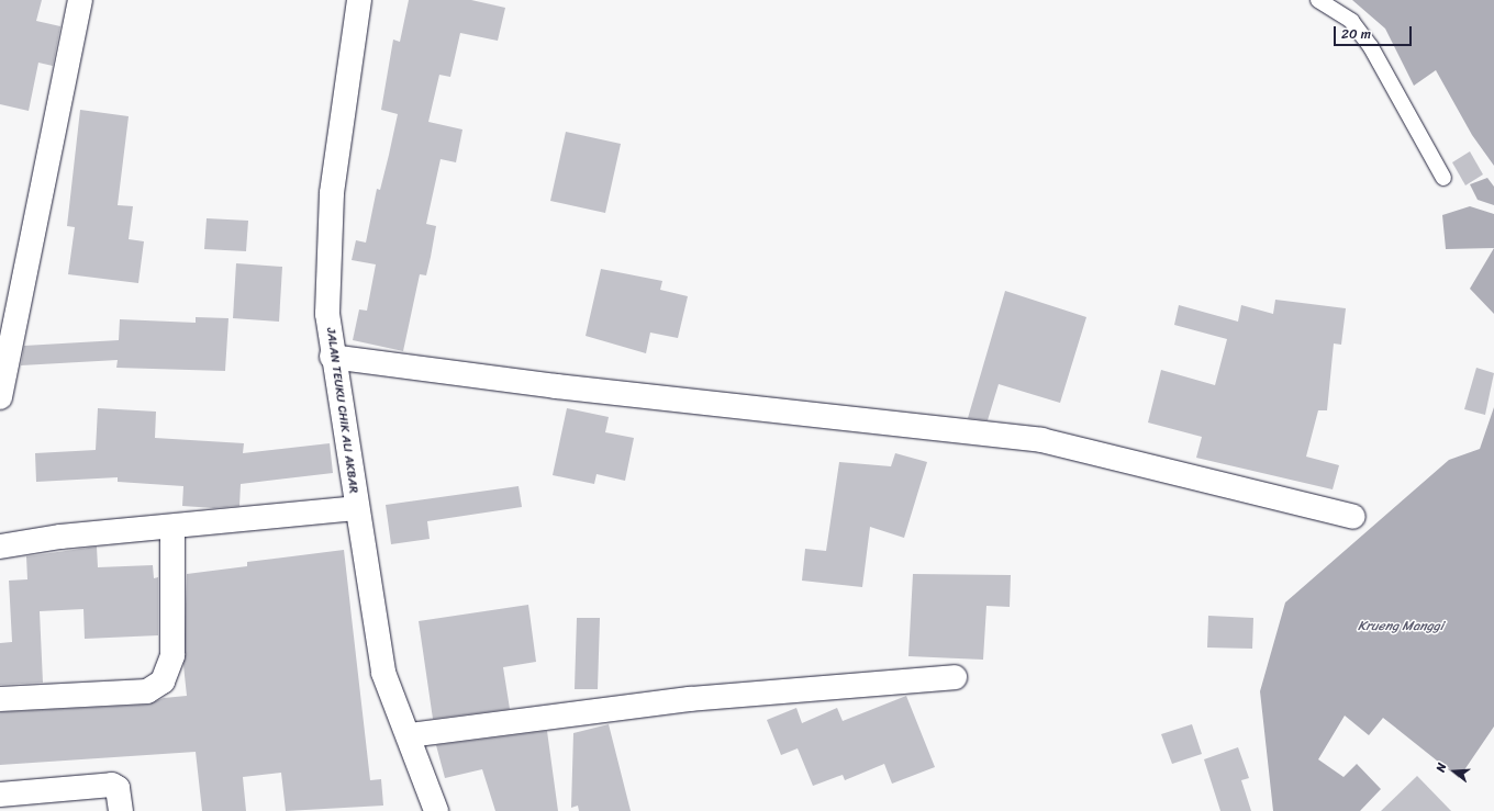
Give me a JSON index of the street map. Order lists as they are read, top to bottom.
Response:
{
  "streets": {
    "street": ["JALAN TEUKU CHIK ALI AKBAR"]
  },
  "water": ["Krueng Manggi"],
  "scale_bar": "20 m",
  "north": "left"
}
